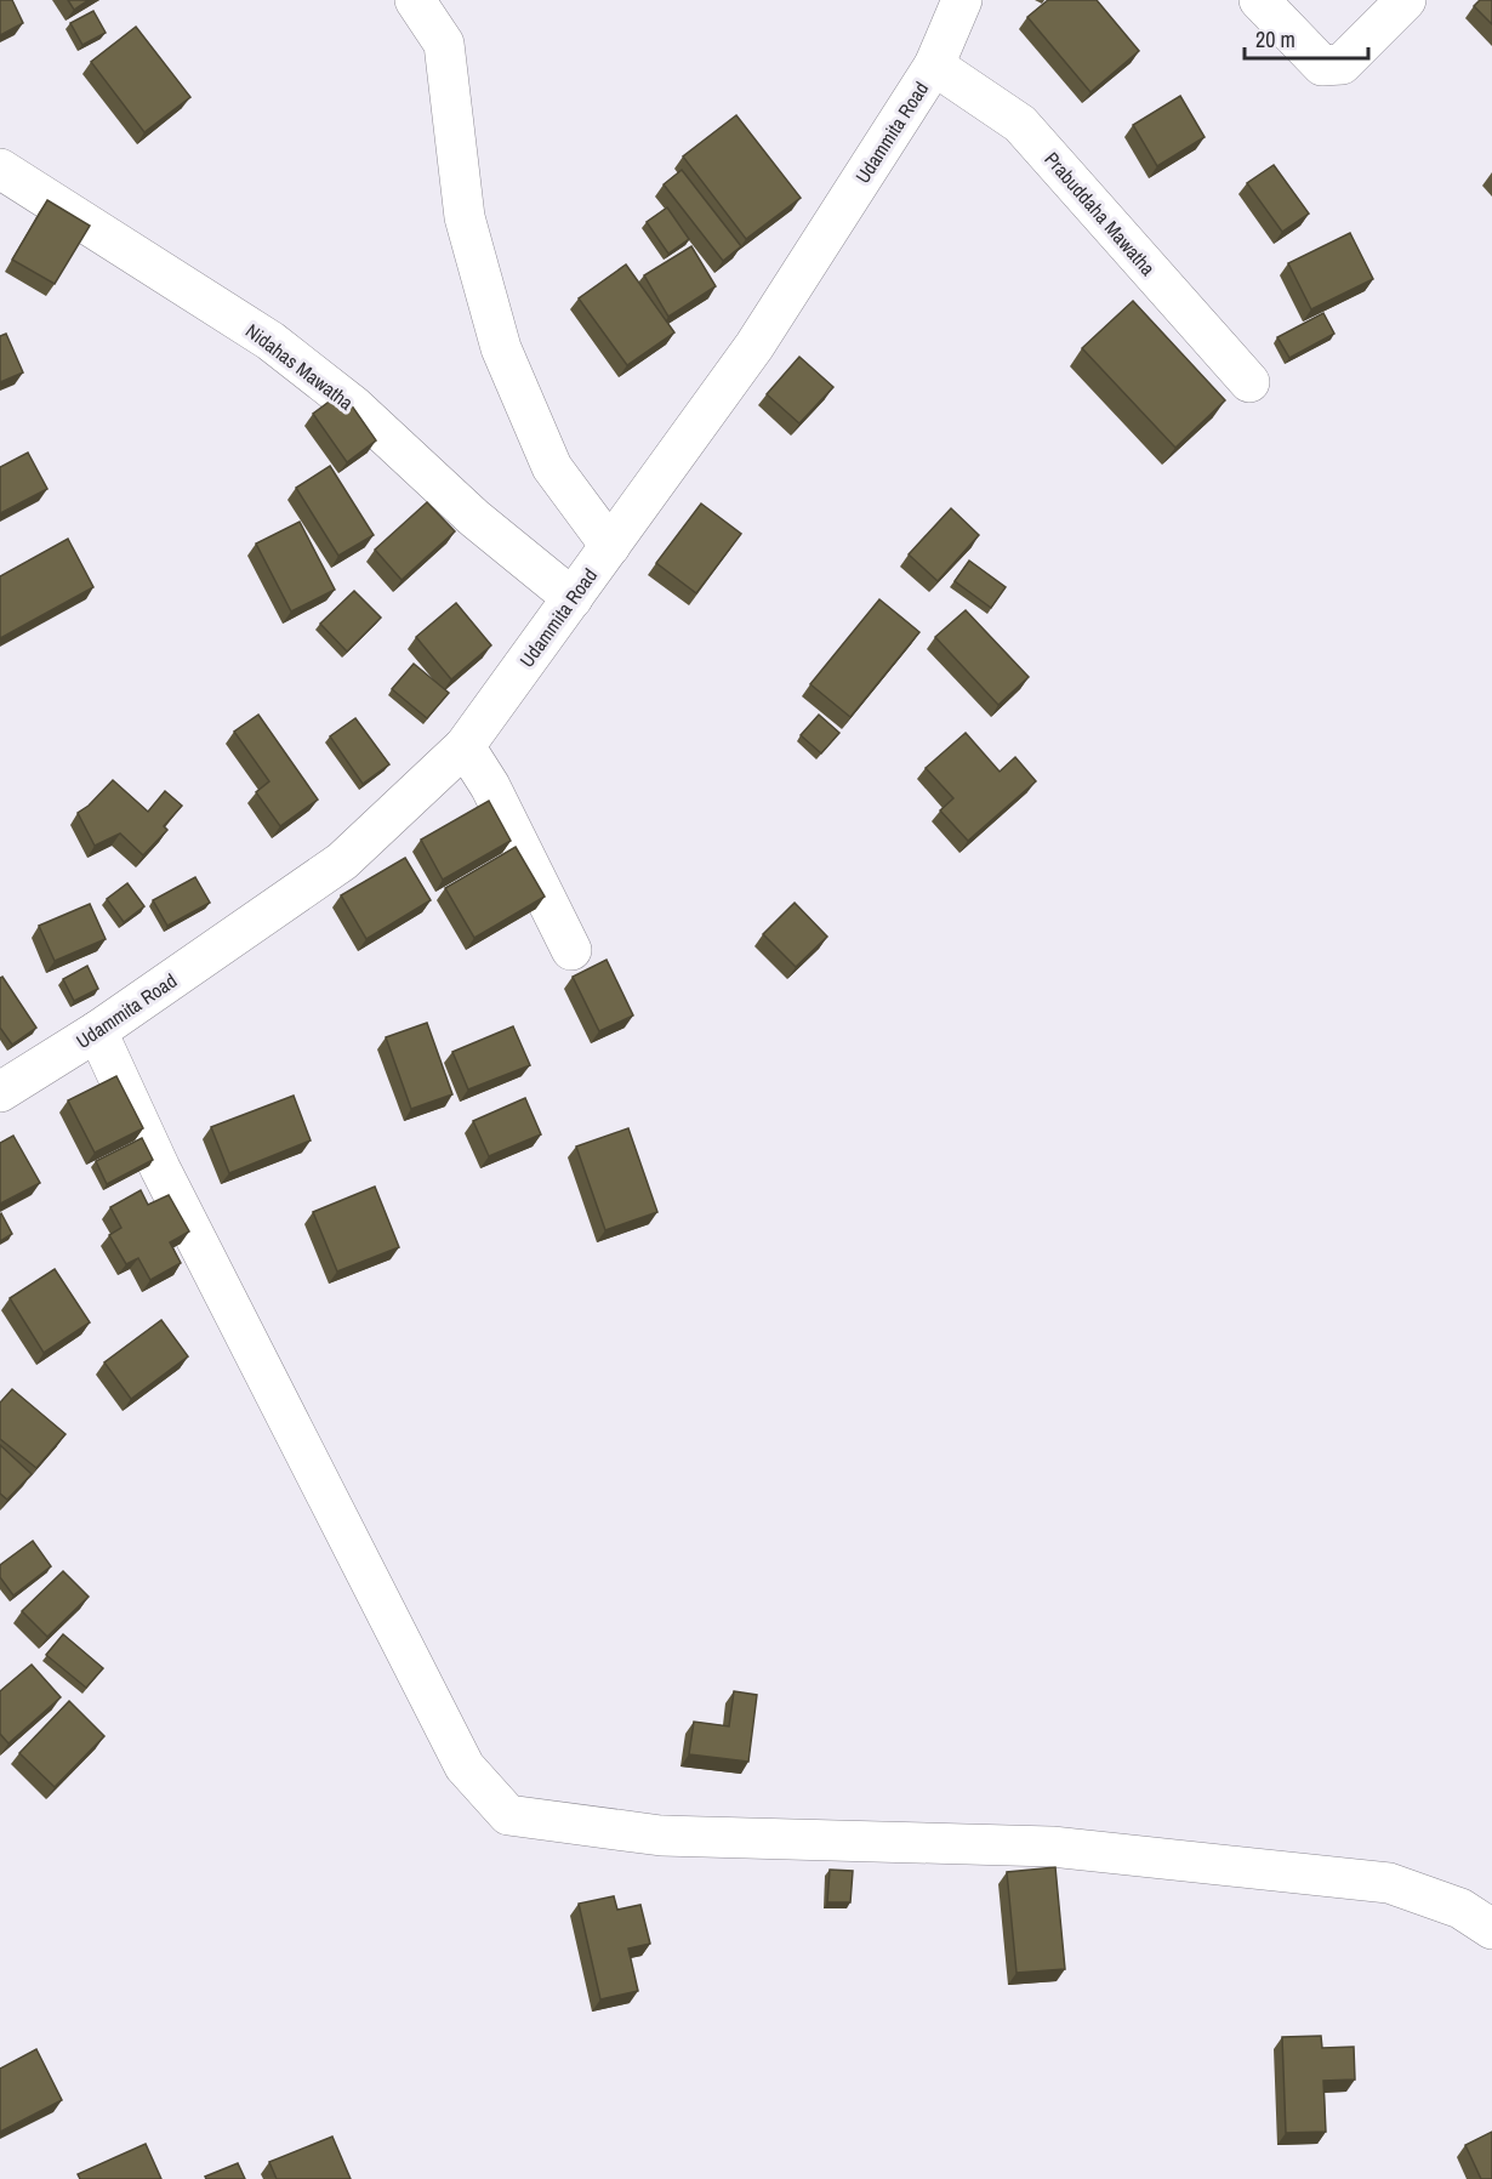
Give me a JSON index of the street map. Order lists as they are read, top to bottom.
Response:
{
  "streets": {
    "street": ["Udammita Road", "Prabuddaha Mawatha", "Nidahas Mawatha"]
  },
  "crossings": [
    ["Udammita Road", "Prabuddaha Mawatha"],
    ["Udammita Road", "Nidahas Mawatha"]
  ],
  "scale_bar": "20 m"
}
